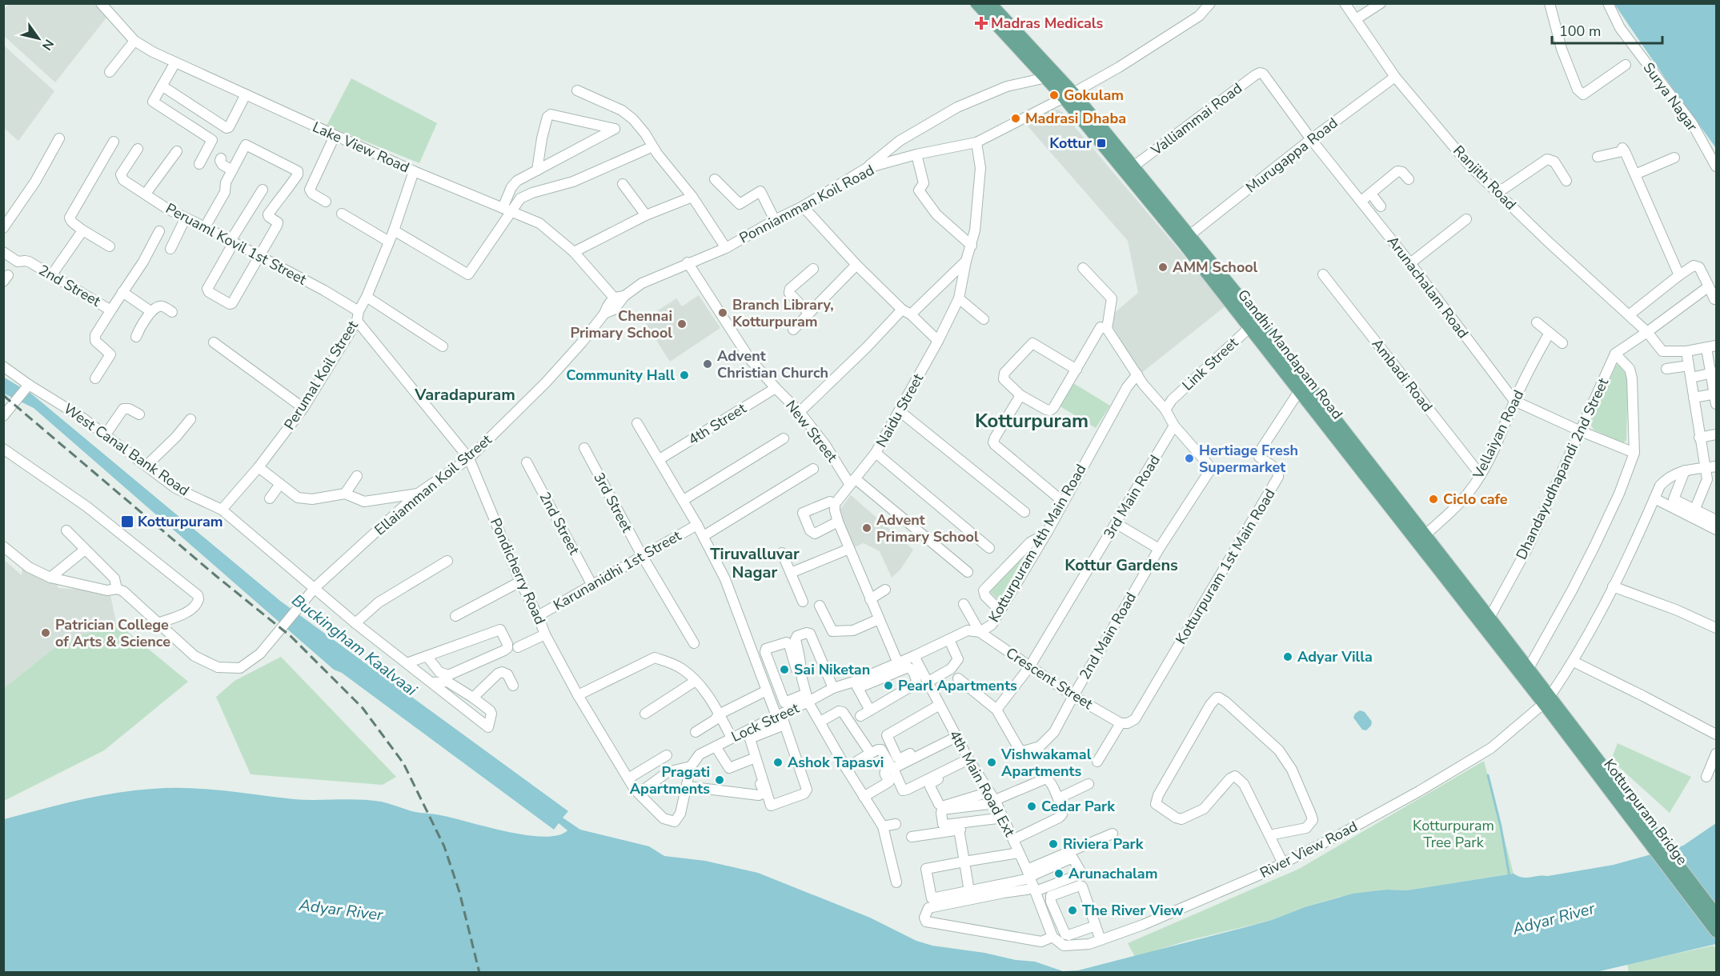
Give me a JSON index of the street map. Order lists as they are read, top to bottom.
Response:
{
  "streets": {
    "main road": ["Gandhi Mandapam Road", "Kotturpuram Bridge"],
    "street": [
      "Surya Nagar",
      "Valliammai Road",
      "Lake View Road",
      "Murugappa Road",
      "Ranjith Road",
      "Ponniamman Koil Road",
      "Peruaml Kovil 1st Street",
      "2nd Street",
      "Arunachalam Road",
      "Link Street",
      "Perumal Koil Street",
      "Ambadi Road",
      "Naidu Street",
      "4th Street",
      "New Street",
      "Vellaiyan Road",
      "West Canal Bank Road",
      "Dhandayudhapandi 2nd Street",
      "Ellaiamman Koil Street",
      "3rd Main Road",
      "3rd Street",
      "Kotturpuram 4th Main Road",
      "Kotturpuram 1st Main Road",
      "Karunanidhi 1st Street",
      "Pondicherry Road",
      "2nd Main Road",
      "Crescent Street",
      "Lock Street",
      "4th Main Road Ext",
      "River View Road"
    ]
  },
  "crossings": [
    ["Valliammai Road", "Arunachalam Road"],
    ["Valliammai Road", "Gandhi Mandapam Road"],
    ["Lake View Road", "Ponniamman Koil Road"],
    ["Lake View Road", "Perumal Koil Street"],
    ["Lake View Road", "Ellaiamman Koil Street"],
    ["Murugappa Road", "Ranjith Road"],
    ["Murugappa Road", "Arunachalam Road"],
    ["Murugappa Road", "Gandhi Mandapam Road"],
    ["Ponniamman Koil Road", "Gandhi Mandapam Road"],
    ["Ponniamman Koil Road", "Naidu Street"],
    ["Ponniamman Koil Road", "New Street"],
    ["Ponniamman Koil Road", "Ellaiamman Koil Street"],
    ["Peruaml Kovil 1st Street", "Perumal Koil Street"],
    ["Peruaml Kovil 1st Street", "Pondicherry Road"],
    ["2nd Street", "Karunanidhi 1st Street"],
    ["Arunachalam Road", "Vellaiyan Road"],
    ["Arunachalam Road", "Dhandayudhapandi 2nd Street"],
    ["Gandhi Mandapam Road", "Link Street"],
    ["Gandhi Mandapam Road", "Vellaiyan Road"],
    ["Gandhi Mandapam Road", "Dhandayudhapandi 2nd Street"],
    ["Gandhi Mandapam Road", "Kotturpuram 1st Main Road"],
    ["Gandhi Mandapam Road", "Kotturpuram Bridge"],
    ["Gandhi Mandapam Road", "River View Road"],
    ["Link Street", "2nd Main Road"],
    ["Perumal Koil Street", "West Canal Bank Road"],
    ["Perumal Koil Street", "Pondicherry Road"],
    ["Ambadi Road", "Vellaiyan Road"],
    ["Naidu Street", "New Street"],
    ["4th Street", "New Street"],
    ["West Canal Bank Road", "Ellaiamman Koil Street"],
    ["Ellaiamman Koil Street", "Pondicherry Road"],
    ["3rd Main Road", "2nd Main Road"],
    ["3rd Main Road", "Crescent Street"],
    ["3rd Street", "Karunanidhi 1st Street"],
    ["Kotturpuram 4th Main Road", "2nd Main Road"],
    ["Kotturpuram 4th Main Road", "Crescent Street"],
    ["Kotturpuram 4th Main Road", "Lock Street"],
    ["Kotturpuram 4th Main Road", "4th Main Road Ext"],
    ["Kotturpuram 1st Main Road", "Crescent Street"],
    ["Karunanidhi 1st Street", "Pondicherry Road"],
    ["2nd Main Road", "Crescent Street"],
    ["4th Main Road Ext", "River View Road"],
    ["Kotturpuram Bridge", "River View Road"]
  ],
  "districts": [
    "Varadapuram",
    "Kotturpuram",
    "Tiruvalluvar Nagar",
    "Kottur Gardens"
  ],
  "water": ["Buckingham Kaalvaai", "Adyar River"],
  "parks": ["Kotturpuram Tree Park"],
  "places": {
    "health": ["Madras Medicals"],
    "other": [
      "Gokulam",
      "Madrasi Dhaba",
      "AMM School",
      "Branch Library, Kotturpuram",
      "Chennai Primary School",
      "Advent Christian Church",
      "Community Hall",
      "Hertiage Fresh Supermarket",
      "Ciclo cafe",
      "Advent Primary School",
      "Patrician College of Arts & Science",
      "Adyar Villa",
      "Sai Niketan",
      "Pearl Apartments",
      "Ashok Tapasvi",
      "Vishwakamal Apartments",
      "Pragati Apartments",
      "Cedar Park",
      "Riviera Park",
      "Arunachalam",
      "The River View"
    ],
    "transit": ["Kottur", "Kotturpuram"]
  },
  "scale_bar": "100 m",
  "north": "bottom right"
}
